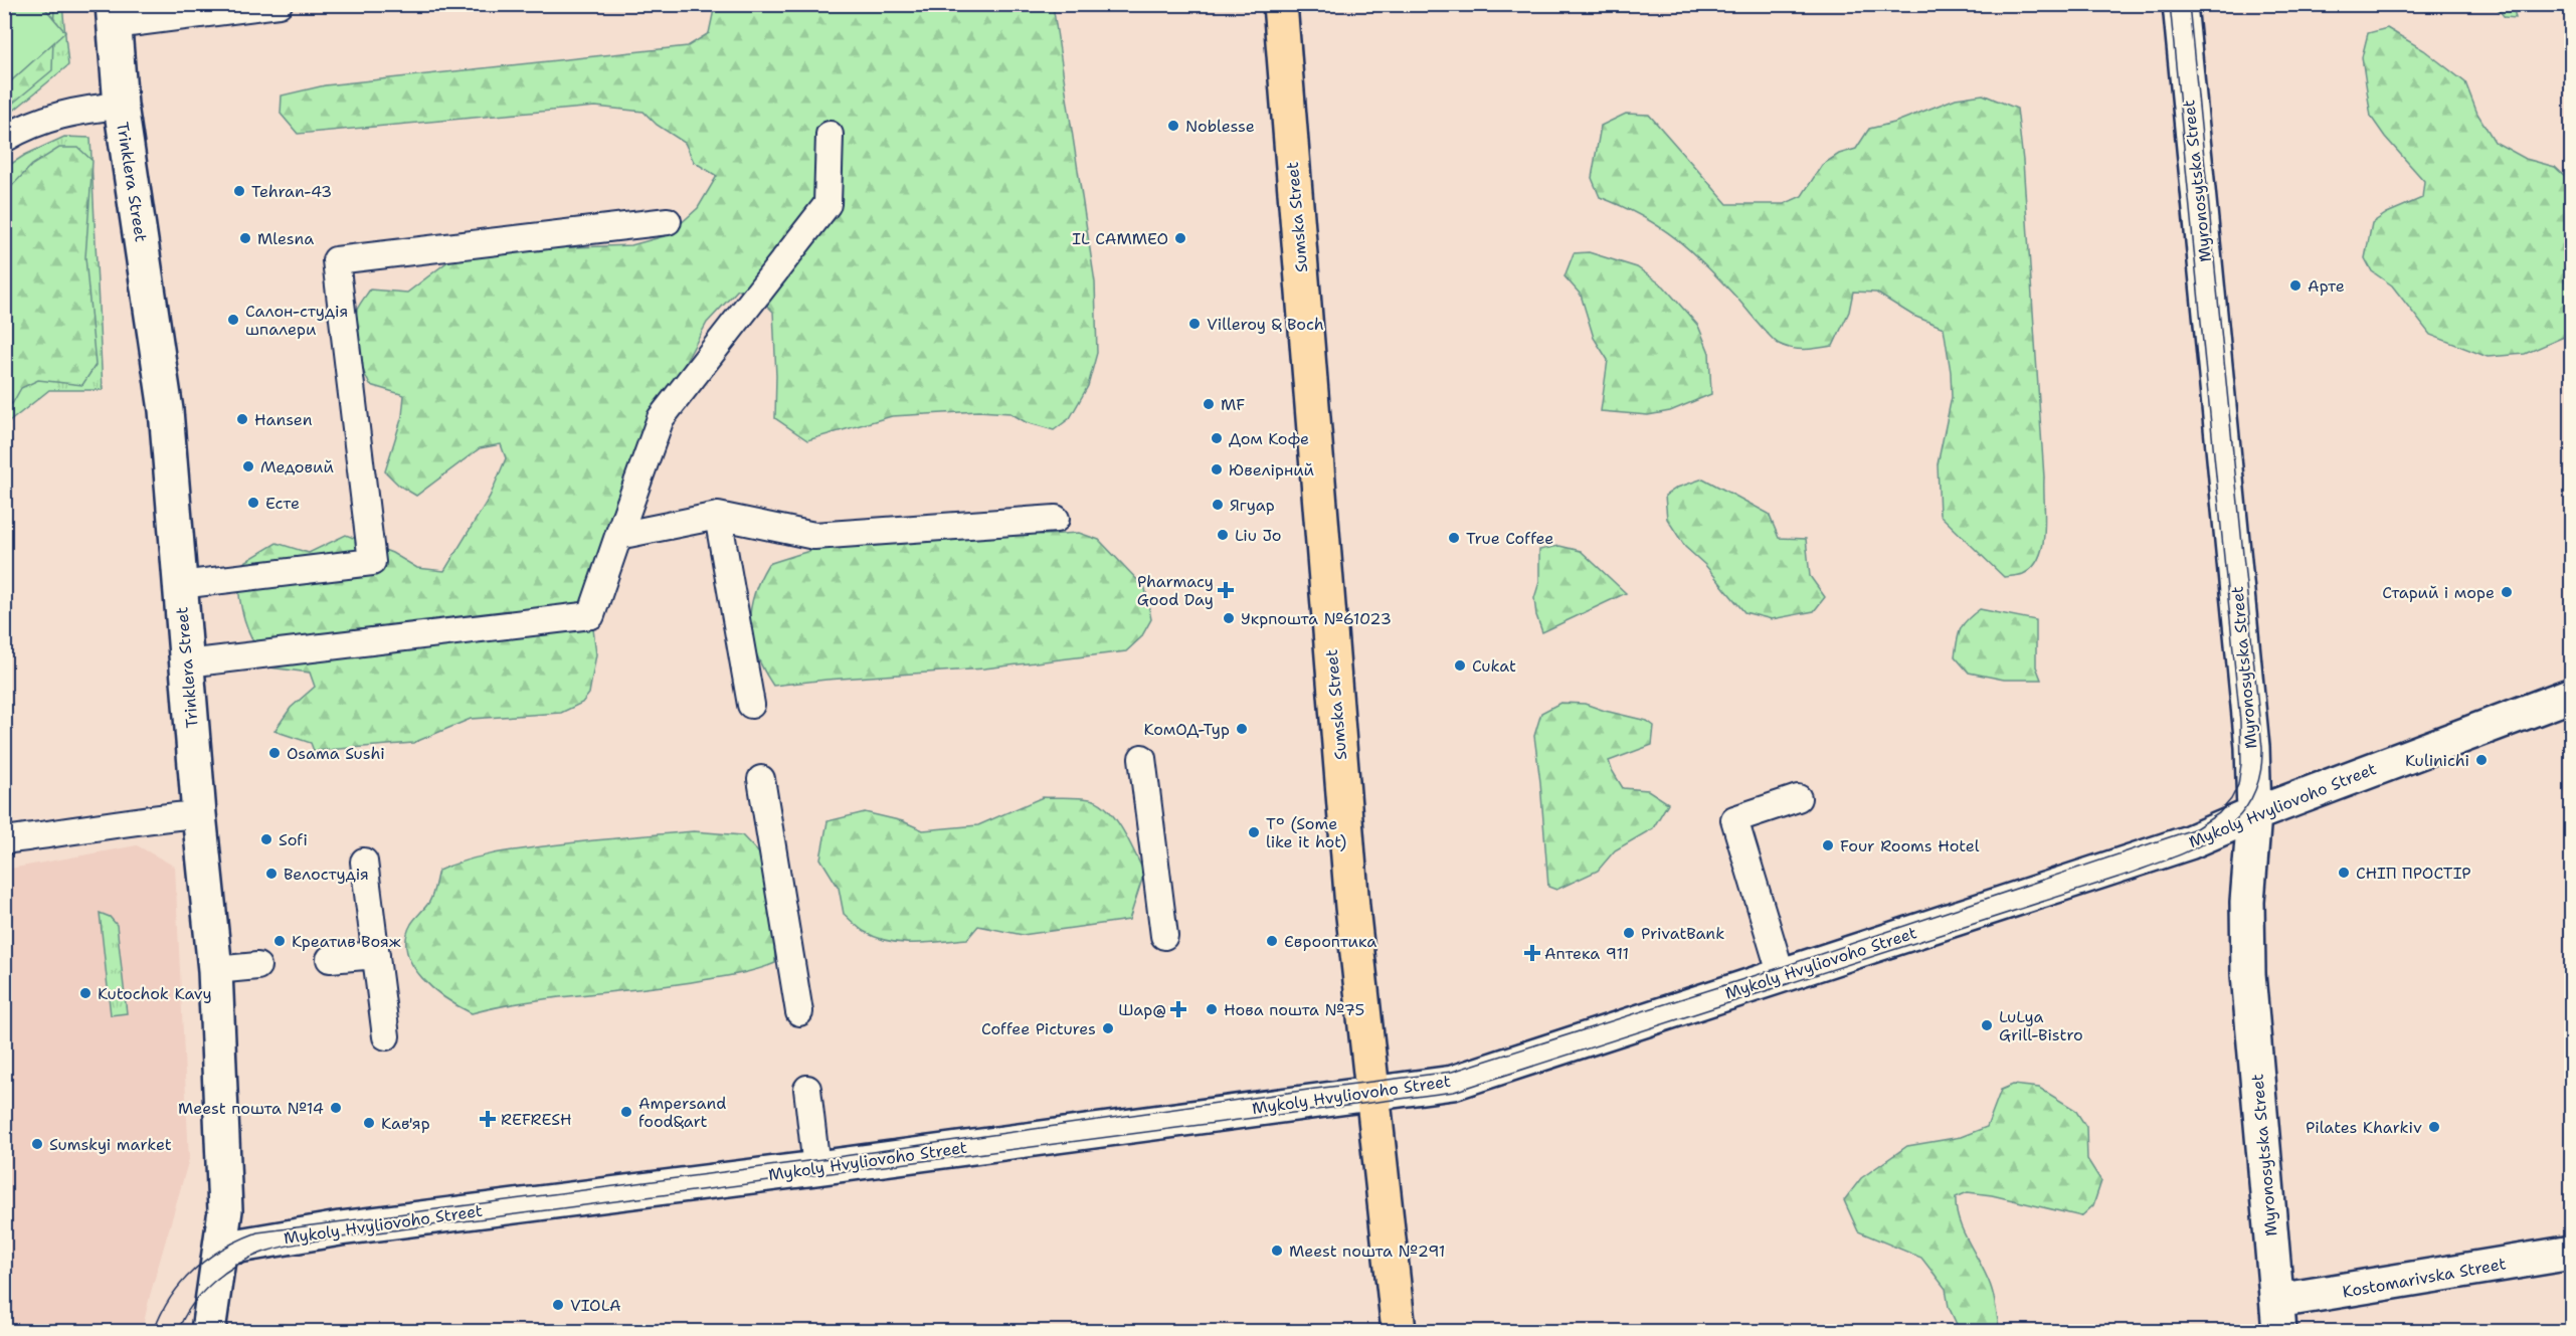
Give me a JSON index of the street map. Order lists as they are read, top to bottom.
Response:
{
  "streets": {
    "main road": ["Sumska Street"],
    "street": [
      "Myronosytska Street",
      "Trinklera Street",
      "Mykoly Hvyliovoho Street",
      "Kostomarivska Street"
    ]
  },
  "crossings": [
    ["Myronosytska Street", "Mykoly Hvyliovoho Street"],
    ["Myronosytska Street", "Kostomarivska Street"],
    ["Trinklera Street", "Mykoly Hvyliovoho Street"],
    ["Sumska Street", "Mykoly Hvyliovoho Street"]
  ],
  "places": {
    "other": [
      "Noblesse",
      "Tehran-43",
      "Mlesna",
      "IL CAMMEO",
      "Арте",
      "Салон-студія шпалери",
      "Villeroy & Boch",
      "MF",
      "Hansen",
      "Дом Кофе",
      "Медовий",
      "Ювелірний",
      "Есте",
      "Ягуар",
      "Liu Jo",
      "True Coffee",
      "Старий і море",
      "Укрпошта №61023",
      "Cukat",
      "КомОД-Тур",
      "Osama Sushi",
      "Kulinichi",
      "T° (Some like it hot)",
      "Sofi",
      "Four Rooms Hotel",
      "СНІП ПРОСТІР",
      "Велостудія",
      "PrivatBank",
      "Креатив Вояж",
      "Єврооптика",
      "Kutochok Kavy",
      "Нова пошта №75",
      "LuLya Grill-Bistro",
      "Coffee Pictures",
      "Meest пошта №14",
      "Ampersand food&art",
      "Кав'яр",
      "Pilates Kharkіv",
      "Sumskyi market",
      "Meest пошта №291",
      "VIOLA"
    ],
    "health": [
      "Pharmacy Good Day",
      "Аптека 911",
      "Шар@",
      "REFRESH"
    ]
  }
}
